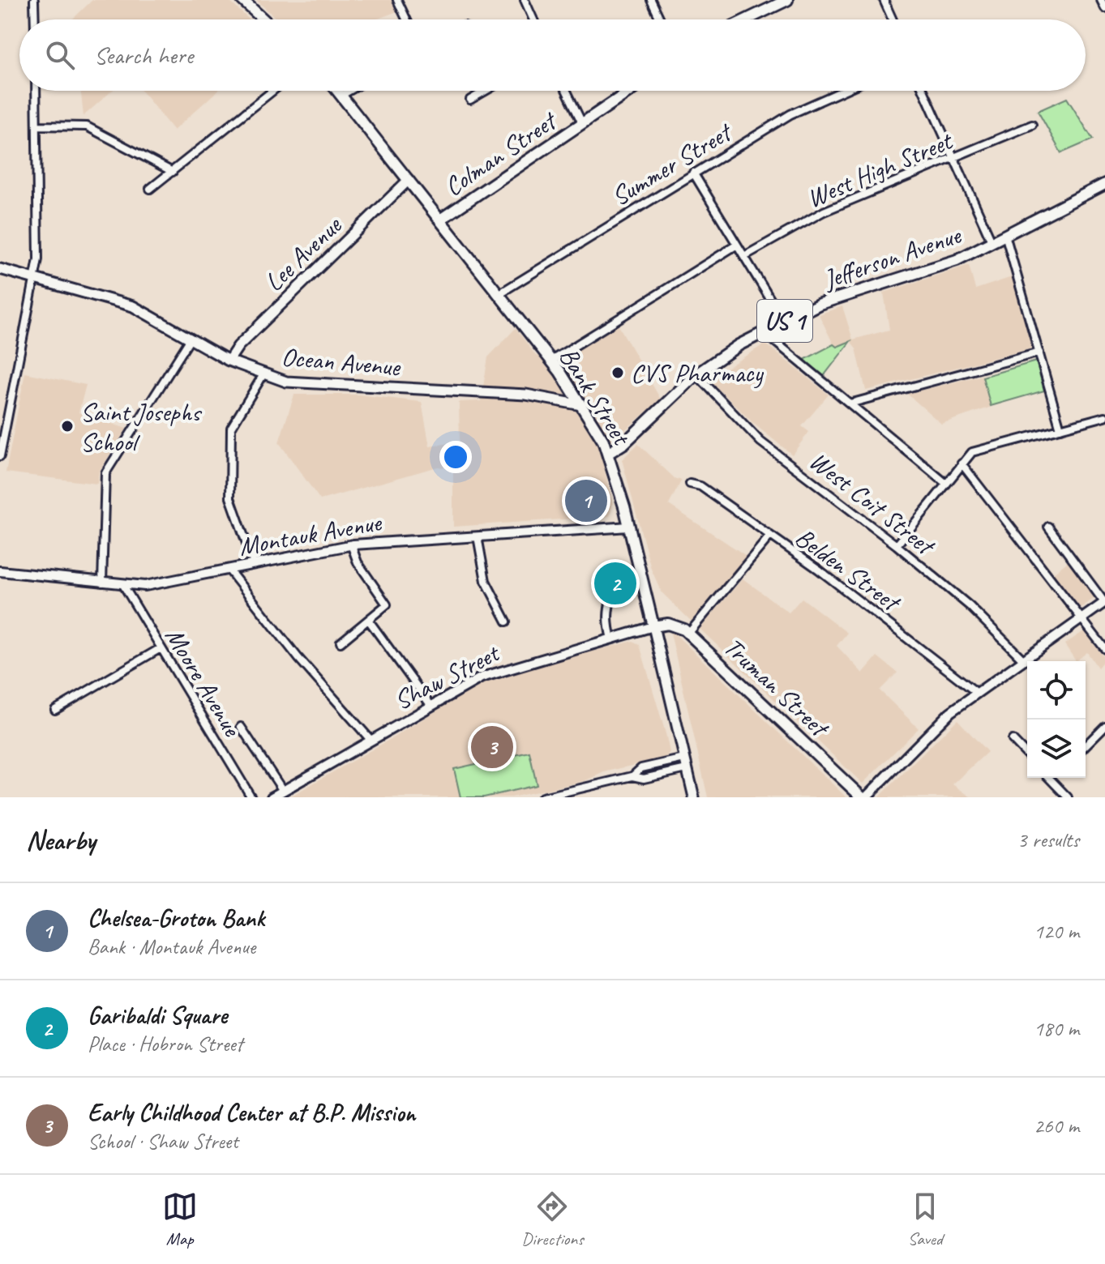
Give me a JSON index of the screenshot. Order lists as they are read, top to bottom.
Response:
{
  "streets": {
    "main road": [
      "Colman Street",
      "Lee Avenue",
      "Jefferson Avenue",
      "US 1",
      "Ocean Avenue",
      "Bank Street",
      "Truman Street"
    ],
    "street": [
      "Summer Street",
      "West High Street",
      "West Coit Street",
      "Montauk Avenue",
      "Belden Street",
      "Shaw Street",
      "Moore Avenue"
    ]
  },
  "crossings": [
    ["Colman Street", "Bank Street"],
    ["Summer Street", "Bank Street"],
    ["Lee Avenue", "Ocean Avenue"],
    ["Lee Avenue", "Bank Street"],
    ["Jefferson Avenue", "Bank Street"],
    ["Jefferson Avenue", "West Coit Street"],
    ["Ocean Avenue", "Bank Street"],
    ["Bank Street", "Montauk Avenue"],
    ["Bank Street", "Shaw Street"],
    ["Bank Street", "Truman Street"],
    ["Montauk Avenue", "Moore Avenue"],
    ["Shaw Street", "Truman Street"]
  ],
  "places": ["CVS Pharmacy", "Saint Josephs School"],
  "page": {
    "search": "Search here",
    "pins": ["1", "2", "3"],
    "heading": ["Nearby", "3 results"],
    "list": [
      {
        "mark": "1",
        "name": "Chelsea-Groton Bank",
        "note": "Bank · Montauk Avenue",
        "value": "120 m"
      },
      {
        "mark": "2",
        "name": "Garibaldi Square",
        "note": "Place · Hobron Street",
        "value": "180 m"
      },
      {
        "mark": "3",
        "name": "Early Childhood Center at B.P. Mission",
        "note": "School · Shaw Street",
        "value": "260 m"
      }
    ],
    "nav": ["Map", "Directions", "Saved"]
  }
}
